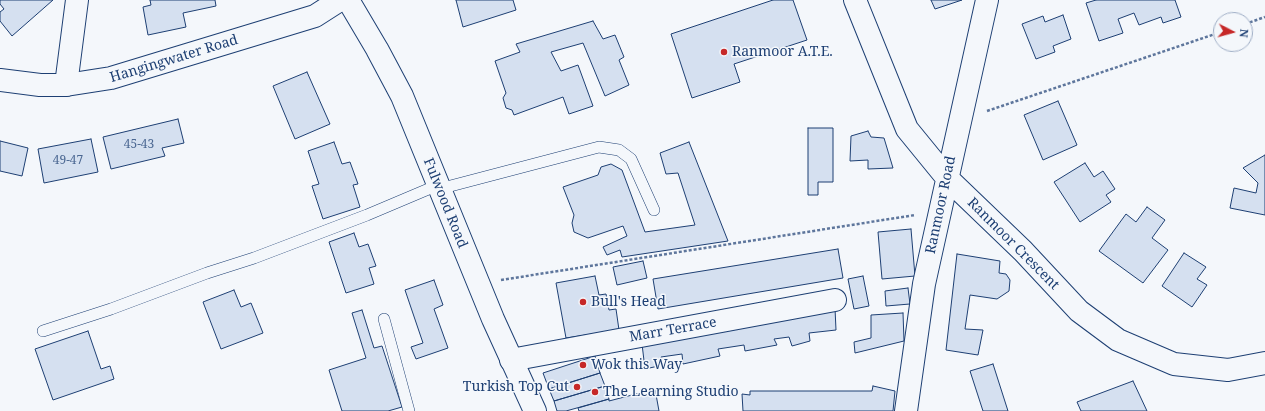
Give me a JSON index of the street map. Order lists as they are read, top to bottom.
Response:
{
  "streets": {
    "street": [
      "Hangingwater Road",
      "Fulwood Road",
      "Ranmoor Road",
      "Ranmoor Crescent",
      "Marr Terrace"
    ]
  },
  "crossings": [
    ["Fulwood Road", "Marr Terrace"],
    ["Ranmoor Road", "Ranmoor Crescent"]
  ],
  "places": [
    "Ranmoor A.T.E.",
    "Bull's Head",
    "Wok this Way",
    "Turkish Top Cut",
    "The Learning Studio"
  ],
  "house_numbers": ["45-43", "49-47"],
  "north": "right"
}
